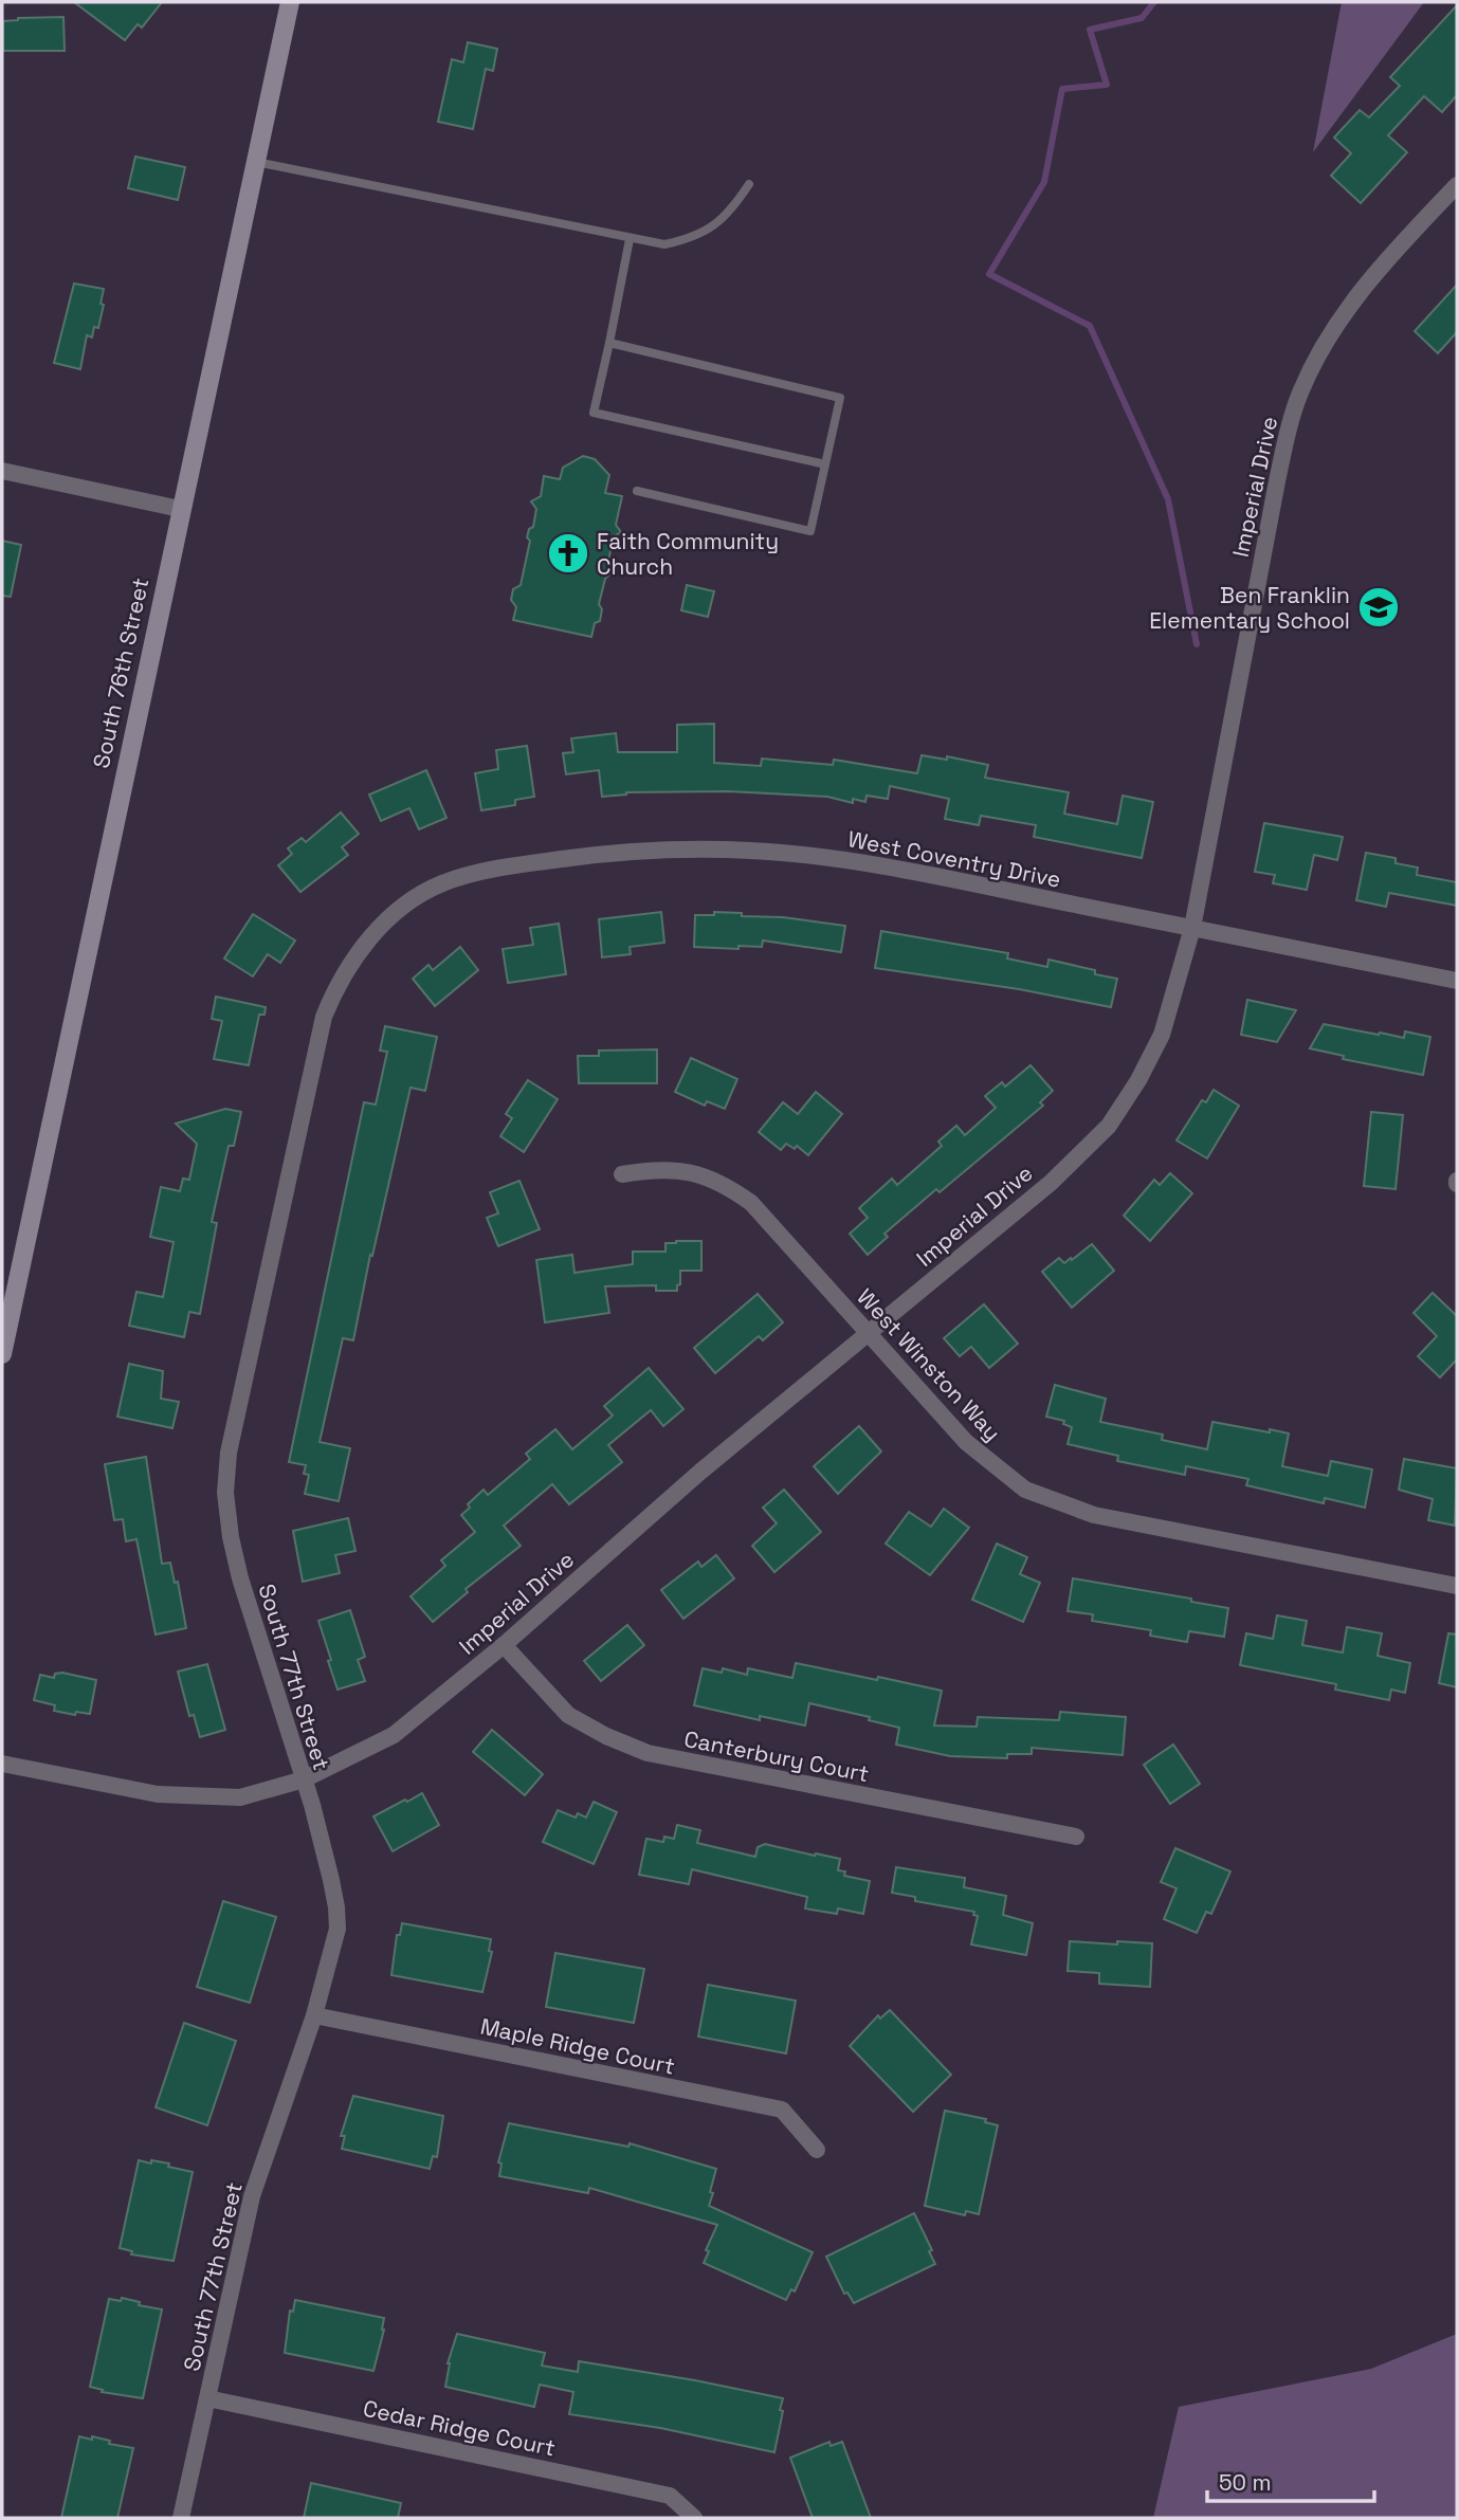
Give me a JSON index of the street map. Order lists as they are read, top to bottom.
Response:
{
  "streets": {
    "main road": ["South 76th Street"],
    "street": [
      "Imperial Drive",
      "West Coventry Drive",
      "West Winston Way",
      "South 77th Street",
      "Canterbury Court",
      "Maple Ridge Court",
      "Cedar Ridge Court"
    ]
  },
  "crossings": [
    ["Imperial Drive", "West Coventry Drive"],
    ["Imperial Drive", "West Winston Way"],
    ["Imperial Drive", "South 77th Street"],
    ["Imperial Drive", "Canterbury Court"],
    ["West Coventry Drive", "South 77th Street"],
    ["South 77th Street", "Maple Ridge Court"],
    ["South 77th Street", "Cedar Ridge Court"]
  ],
  "places": {
    "church": ["Faith Community Church"],
    "school or university": ["Ben Franklin Elementary School"]
  },
  "scale_bar": "50 m"
}
